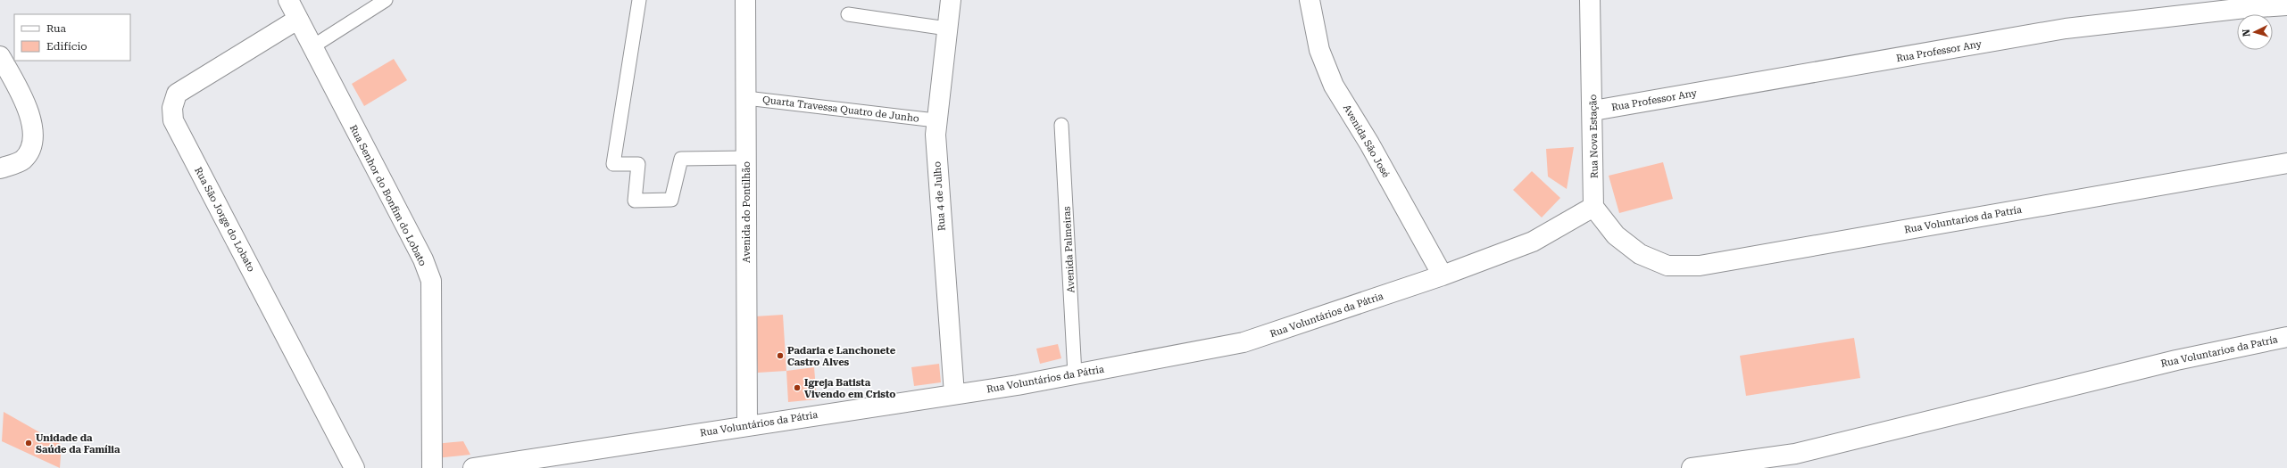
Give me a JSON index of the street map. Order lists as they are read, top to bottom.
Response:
{
  "streets": {
    "street": [
      "Rua Professor Any",
      "Rua Nova Estação",
      "Avenida São José",
      "Rua Senhor do Bonfim do Lobato",
      "Rua 4 de Julho",
      "Avenida do Pontilhão",
      "Rua São Jorge do Lobato",
      "Rua Voluntarios da Patría",
      "Rua Voluntários da Pátria"
    ],
    "lane": ["Quarta Travessa Quatro de Junho", "Avenida Palmeiras"]
  },
  "crossings": [
    ["Rua Professor Any", "Rua Nova Estação"],
    ["Quarta Travessa Quatro de Junho", "Rua 4 de Julho"],
    ["Quarta Travessa Quatro de Junho", "Avenida do Pontilhão"],
    ["Rua Nova Estação", "Rua Voluntarios da Patría"],
    ["Rua Nova Estação", "Rua Voluntários da Pátria"],
    ["Avenida São José", "Rua Voluntários da Pátria"],
    ["Rua Senhor do Bonfim do Lobato", "Rua São Jorge do Lobato"],
    ["Rua 4 de Julho", "Rua Voluntários da Pátria"],
    ["Avenida do Pontilhão", "Rua Voluntários da Pátria"],
    ["Rua Voluntarios da Patría", "Rua Voluntários da Pátria"],
    ["Avenida Palmeiras", "Rua Voluntários da Pátria"]
  ],
  "places": ["Padaria e Lanchonete Castro Alves", "Igreja Batista Vivendo em Cristo", "Unidade da Saúde da Família"],
  "legend": ["Rua", "Edifício"],
  "north": "left"
}
